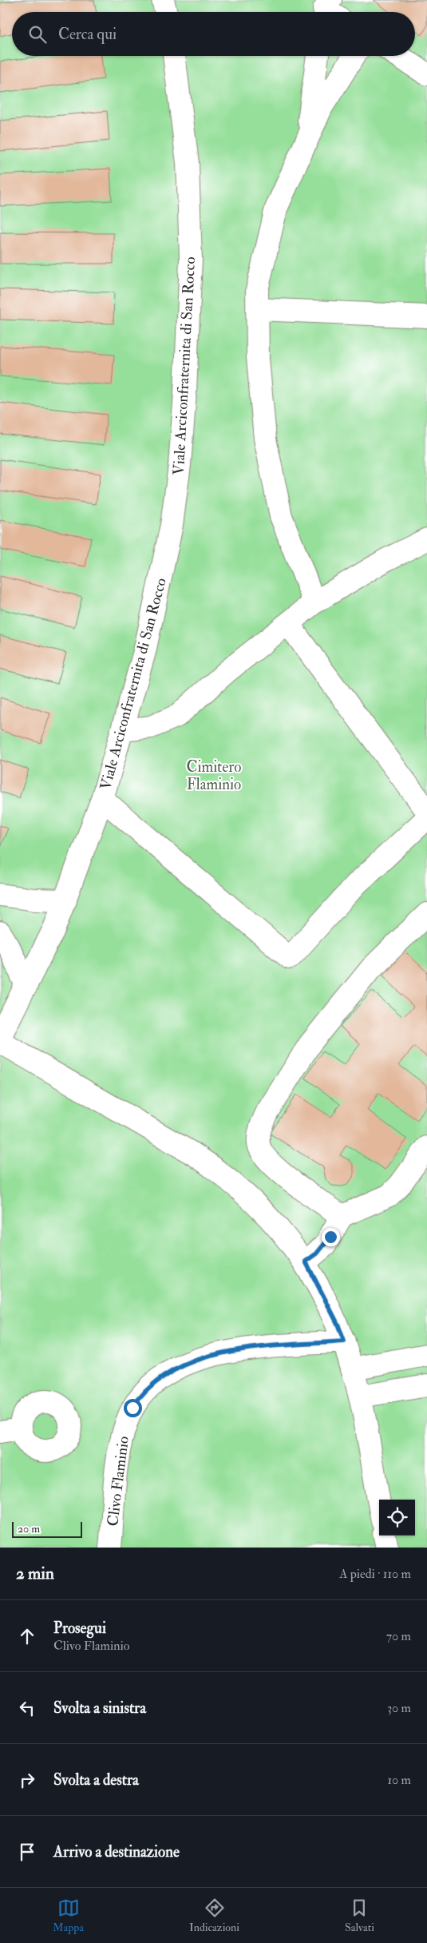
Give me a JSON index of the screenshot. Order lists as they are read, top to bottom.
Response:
{
  "streets": {
    "lane": ["Viale Arciconfraternita di San Rocco", "Clivo Flaminio"]
  },
  "parks": ["Cimitero Flaminio"],
  "scale_bar": "20 m",
  "page": {
    "search": "Cerca qui",
    "scale": "20 m",
    "heading": ["2 min", "A piedi · 110 m"],
    "list": [
      ["Prosegui", "Clivo Flaminio", "70 m"],
      ["Svolta a sinistra", "30 m"],
      ["Svolta a destra", "10 m"],
      "Arrivo a destinazione"
    ],
    "nav": ["Mappa", "Indicazioni", "Salvati"]
  }
}
